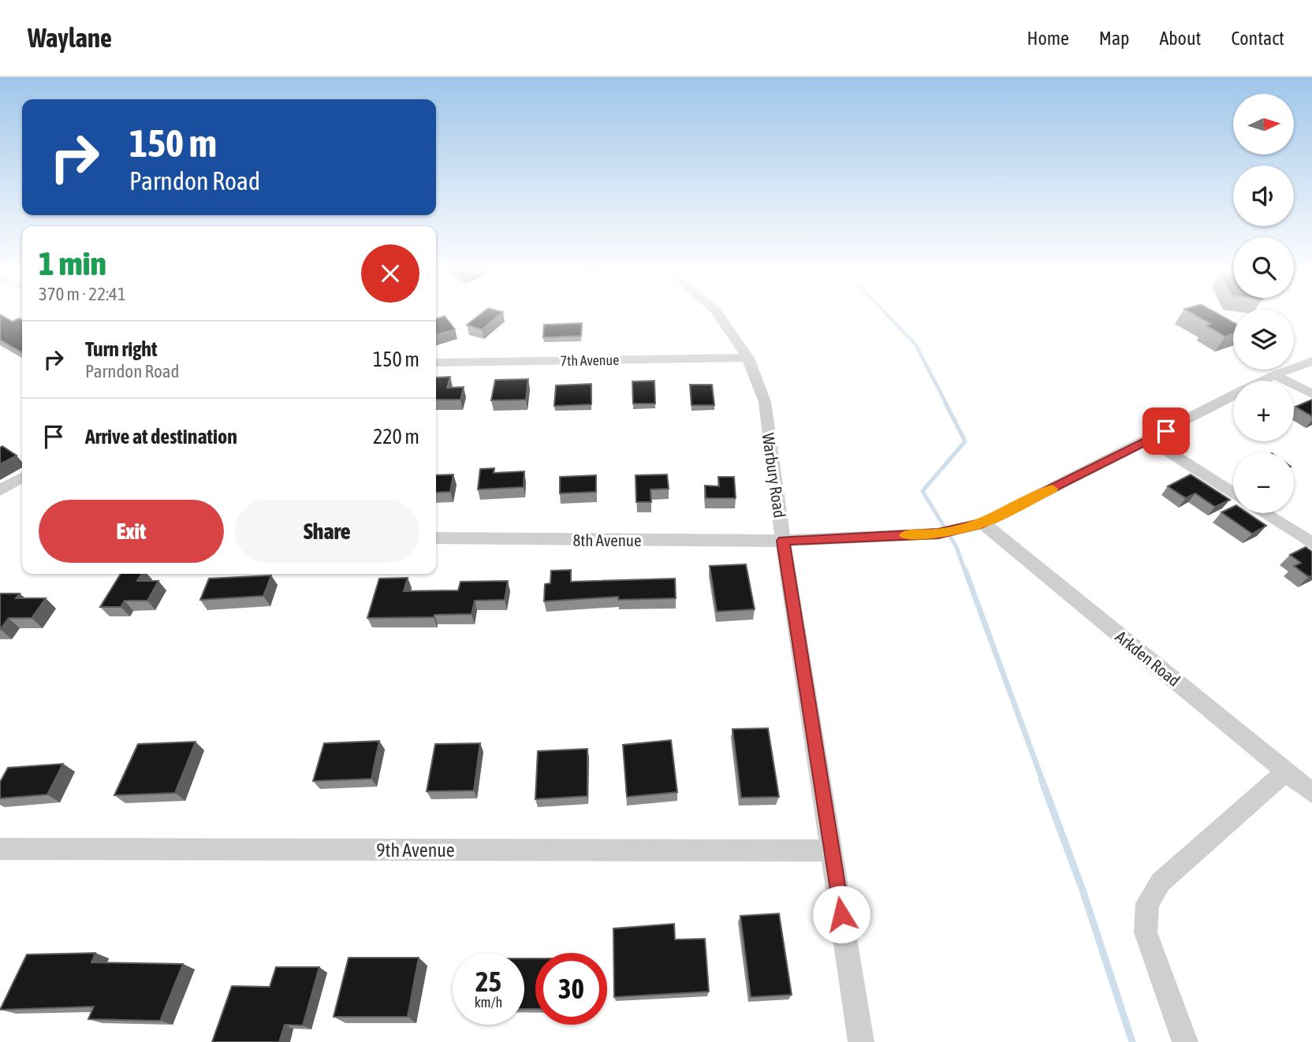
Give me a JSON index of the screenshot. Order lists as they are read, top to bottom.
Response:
{
  "streets": {
    "street": [
      "7th Avenue",
      "Warbury Road",
      "8th Avenue",
      "Arkden Road",
      "9th Avenue"
    ]
  },
  "crossings": [
    ["7th Avenue", "Warbury Road"],
    ["Warbury Road", "8th Avenue"],
    ["Warbury Road", "9th Avenue"],
    ["8th Avenue", "Arkden Road"]
  ],
  "north": "right",
  "page": {
    "header": "Waylane",
    "nav": [
      "Home",
      "Map",
      "About",
      "Contact"
    ],
    "map_buttons": ["+", "−"],
    "turn": ["150 m", "Parndon Road"],
    "heading": ["1 min", "370 m · 22:41"],
    "list": [
      {
        "name": "Turn right",
        "note": "Parndon Road",
        "value": "150 m"
      },
      {
        "name": "Arrive at destination",
        "value": "220 m"
      }
    ],
    "buttons": ["Exit", "Share"],
    "speed": "25 km/h",
    "limit": "30"
  }
}
